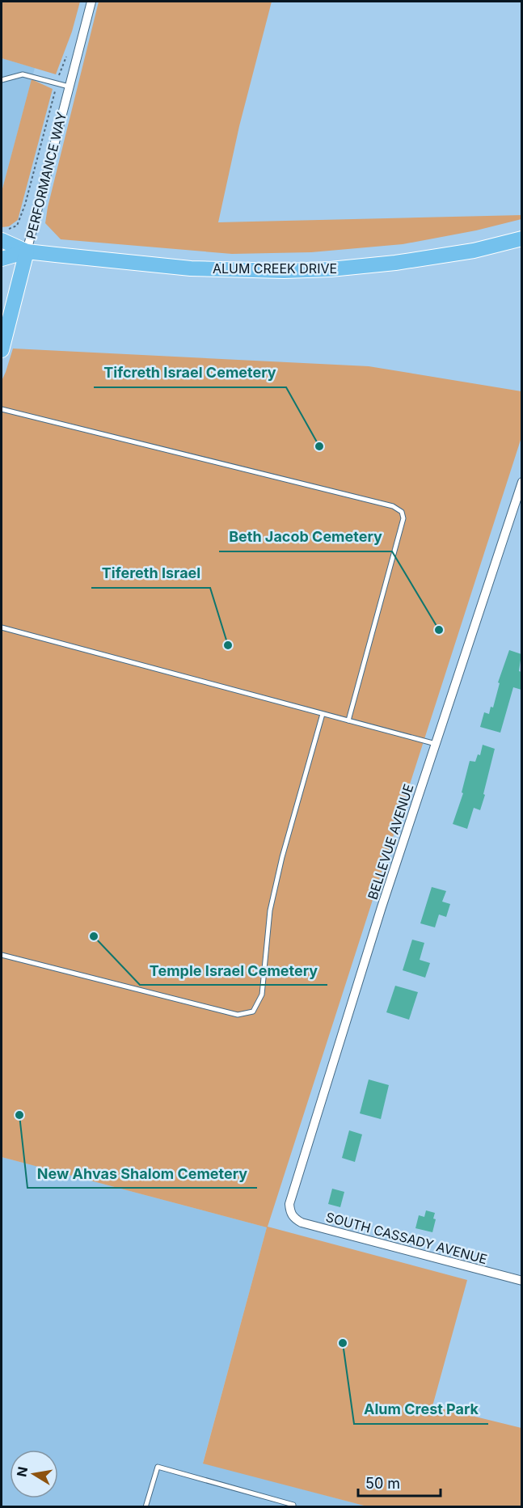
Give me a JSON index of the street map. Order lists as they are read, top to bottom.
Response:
{
  "streets": {
    "main road": ["PERFORMANCE WAY", "ALUM CREEK DRIVE"],
    "street": ["BELLEVUE AVENUE", "SOUTH CASSADY AVENUE"]
  },
  "crossings": [
    ["PERFORMANCE WAY", "ALUM CREEK DRIVE"],
    ["BELLEVUE AVENUE", "SOUTH CASSADY AVENUE"]
  ],
  "places": [
    "Tifcreth Israel Cemetery",
    "Beth Jacob Cemetery",
    "Tifereth Israel",
    "Temple Israel Cemetery",
    "New Ahvas Shalom Cemetery",
    "Alum Crest Park"
  ],
  "scale_bar": "50 m",
  "north": "left"
}
